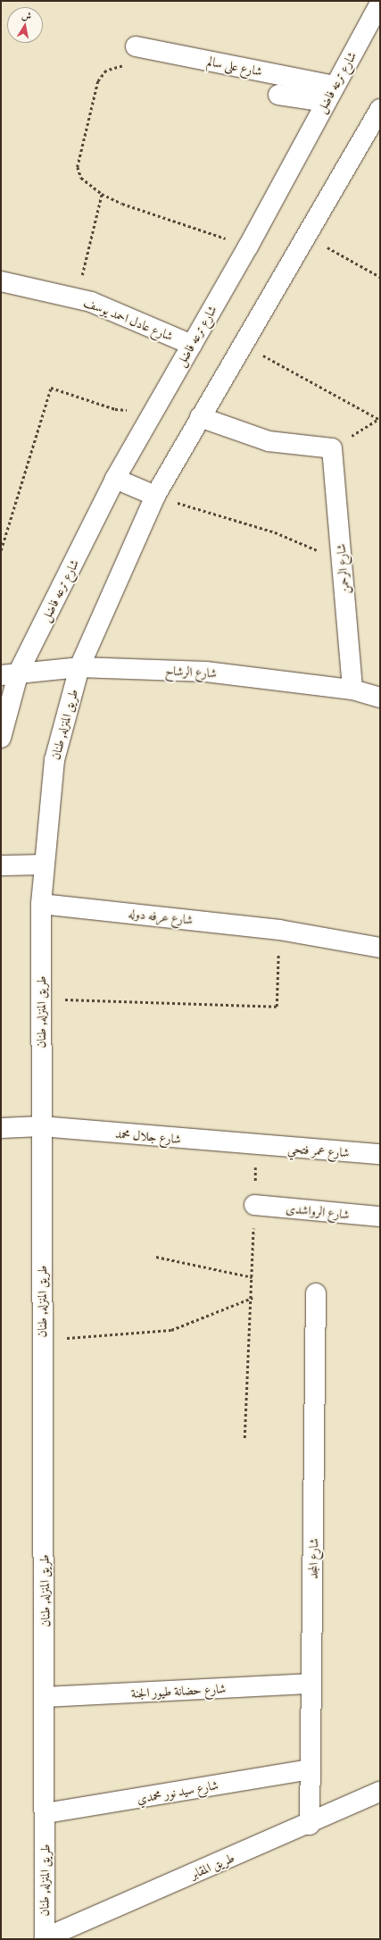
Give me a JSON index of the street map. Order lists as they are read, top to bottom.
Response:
{
  "streets": {
    "street": [
      "شارع على سالم",
      "شارع ترعه فاضل",
      "شارع عادل احمد يوسف",
      "شارع الرحمن",
      "شارع الرشاح",
      "طريق المنزله, طنان",
      "شارع عرفه دوله",
      "شارع جلال محمد",
      "شارع عمر فتحي",
      "شارع الرواشدى",
      "شارع المجد",
      "شارع حضانة طيور الجنة",
      "شارع سيد نور محمدي",
      "طريق المقابر"
    ]
  },
  "crossings": [
    ["شارع على سالم", "شارع ترعه فاضل"],
    ["شارع ترعه فاضل", "شارع عادل احمد يوسف"],
    ["شارع ترعه فاضل", "شارع الرشاح"],
    ["شارع الرحمن", "شارع الرشاح"],
    ["شارع الرشاح", "طريق المنزله, طنان"],
    ["طريق المنزله, طنان", "شارع عرفه دوله"],
    ["طريق المنزله, طنان", "شارع جلال محمد"],
    ["طريق المنزله, طنان", "شارع حضانة طيور الجنة"],
    ["طريق المنزله, طنان", "شارع سيد نور محمدي"],
    ["طريق المنزله, طنان", "طريق المقابر"],
    ["شارع جلال محمد", "شارع عمر فتحي"],
    ["شارع المجد", "شارع حضانة طيور الجنة"],
    ["شارع المجد", "شارع سيد نور محمدي"],
    ["شارع المجد", "طريق المقابر"]
  ],
  "north": "top"
}
